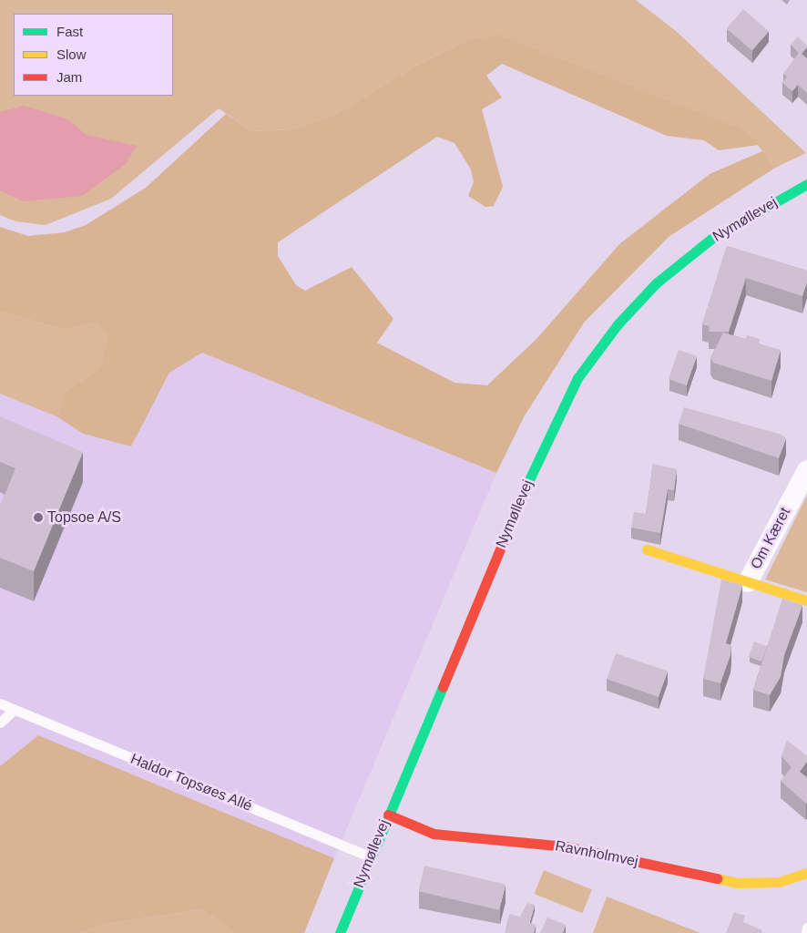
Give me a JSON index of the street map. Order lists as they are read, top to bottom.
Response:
{
  "streets": {
    "street": ["Nymøllevej", "Om Kæret", "Ravnholmvej"],
    "lane": ["Haldor Topsøes Allé"]
  },
  "crossings": [
    ["Nymøllevej", "Haldor Topsøes Allé"],
    ["Nymøllevej", "Ravnholmvej"]
  ],
  "places": ["Topsoe A/S"],
  "legend": ["Fast", "Slow", "Jam"]
}
